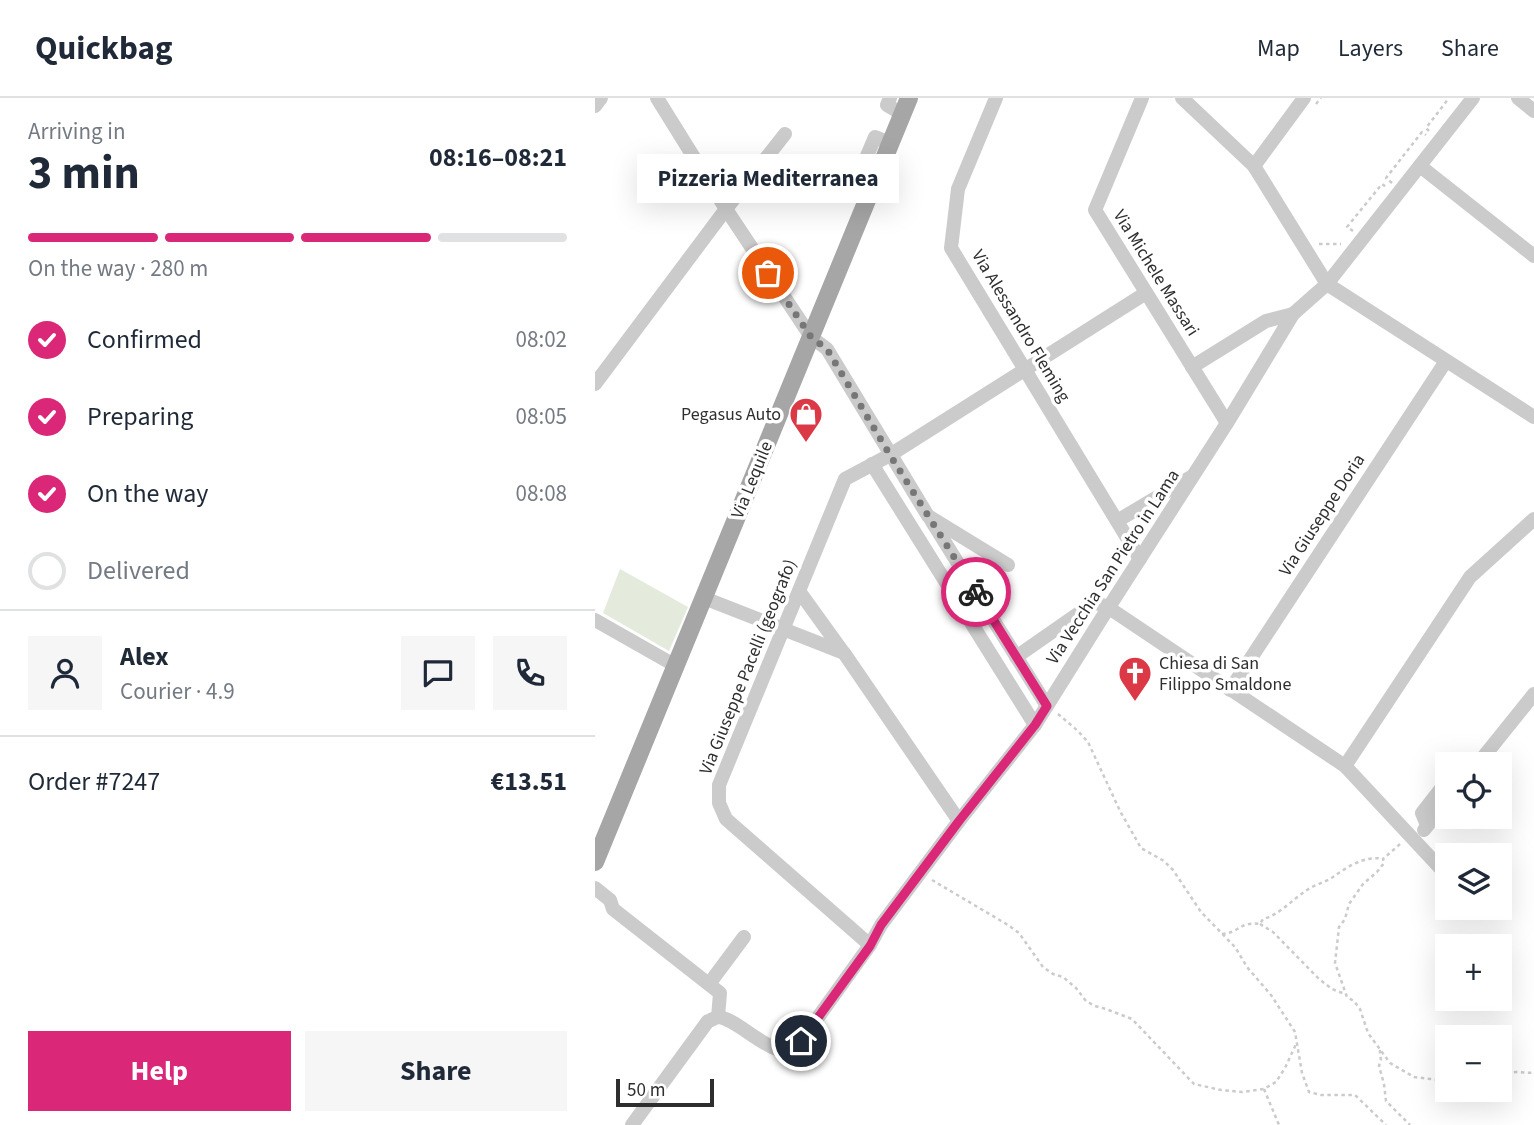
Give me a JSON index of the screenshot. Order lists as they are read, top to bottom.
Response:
{
  "streets": {
    "main road": ["Via Lequile"],
    "street": [
      "Via Michele Massari",
      "Via Alessandro Fleming",
      "Via Giuseppe Doria",
      "Via Vecchia San Pietro in Lama",
      "Via Giuseppe Pacelli (geografo)"
    ]
  },
  "crossings": [
    ["Via Michele Massari", "Via Vecchia San Pietro in Lama"],
    ["Via Michele Massari", "Via Giuseppe Pacelli (geografo)"],
    ["Via Alessandro Fleming", "Via Vecchia San Pietro in Lama"],
    ["Via Alessandro Fleming", "Via Giuseppe Pacelli (geografo)"],
    ["Via Vecchia San Pietro in Lama", "Via Giuseppe Pacelli (geografo)"]
  ],
  "places": {
    "other": ["Pizzeria Mediterranea"],
    "shop": ["Pegasus Auto"],
    "church": ["Chiesa di San Filippo Smaldone"]
  },
  "scale_bar": "50 m",
  "page": {
    "header": "Quickbag",
    "nav": ["Map", "Layers", "Share"],
    "heading": ["3 min", "Arriving in", "08:16–08:21"],
    "panel": [
      "Alex",
      "Courier · 4.9",
      "Order #7247",
      "€13.51"
    ],
    "bubble": "Pizzeria Mediterranea",
    "bar": "On the way · 280 m",
    "list": [
      ["Confirmed", "08:02"],
      ["Preparing", "08:05"],
      ["On the way", "08:08"],
      "Delivered"
    ],
    "map_buttons": ["+", "−"],
    "buttons": ["Help", "Share"],
    "scale": "50 m"
  }
}
